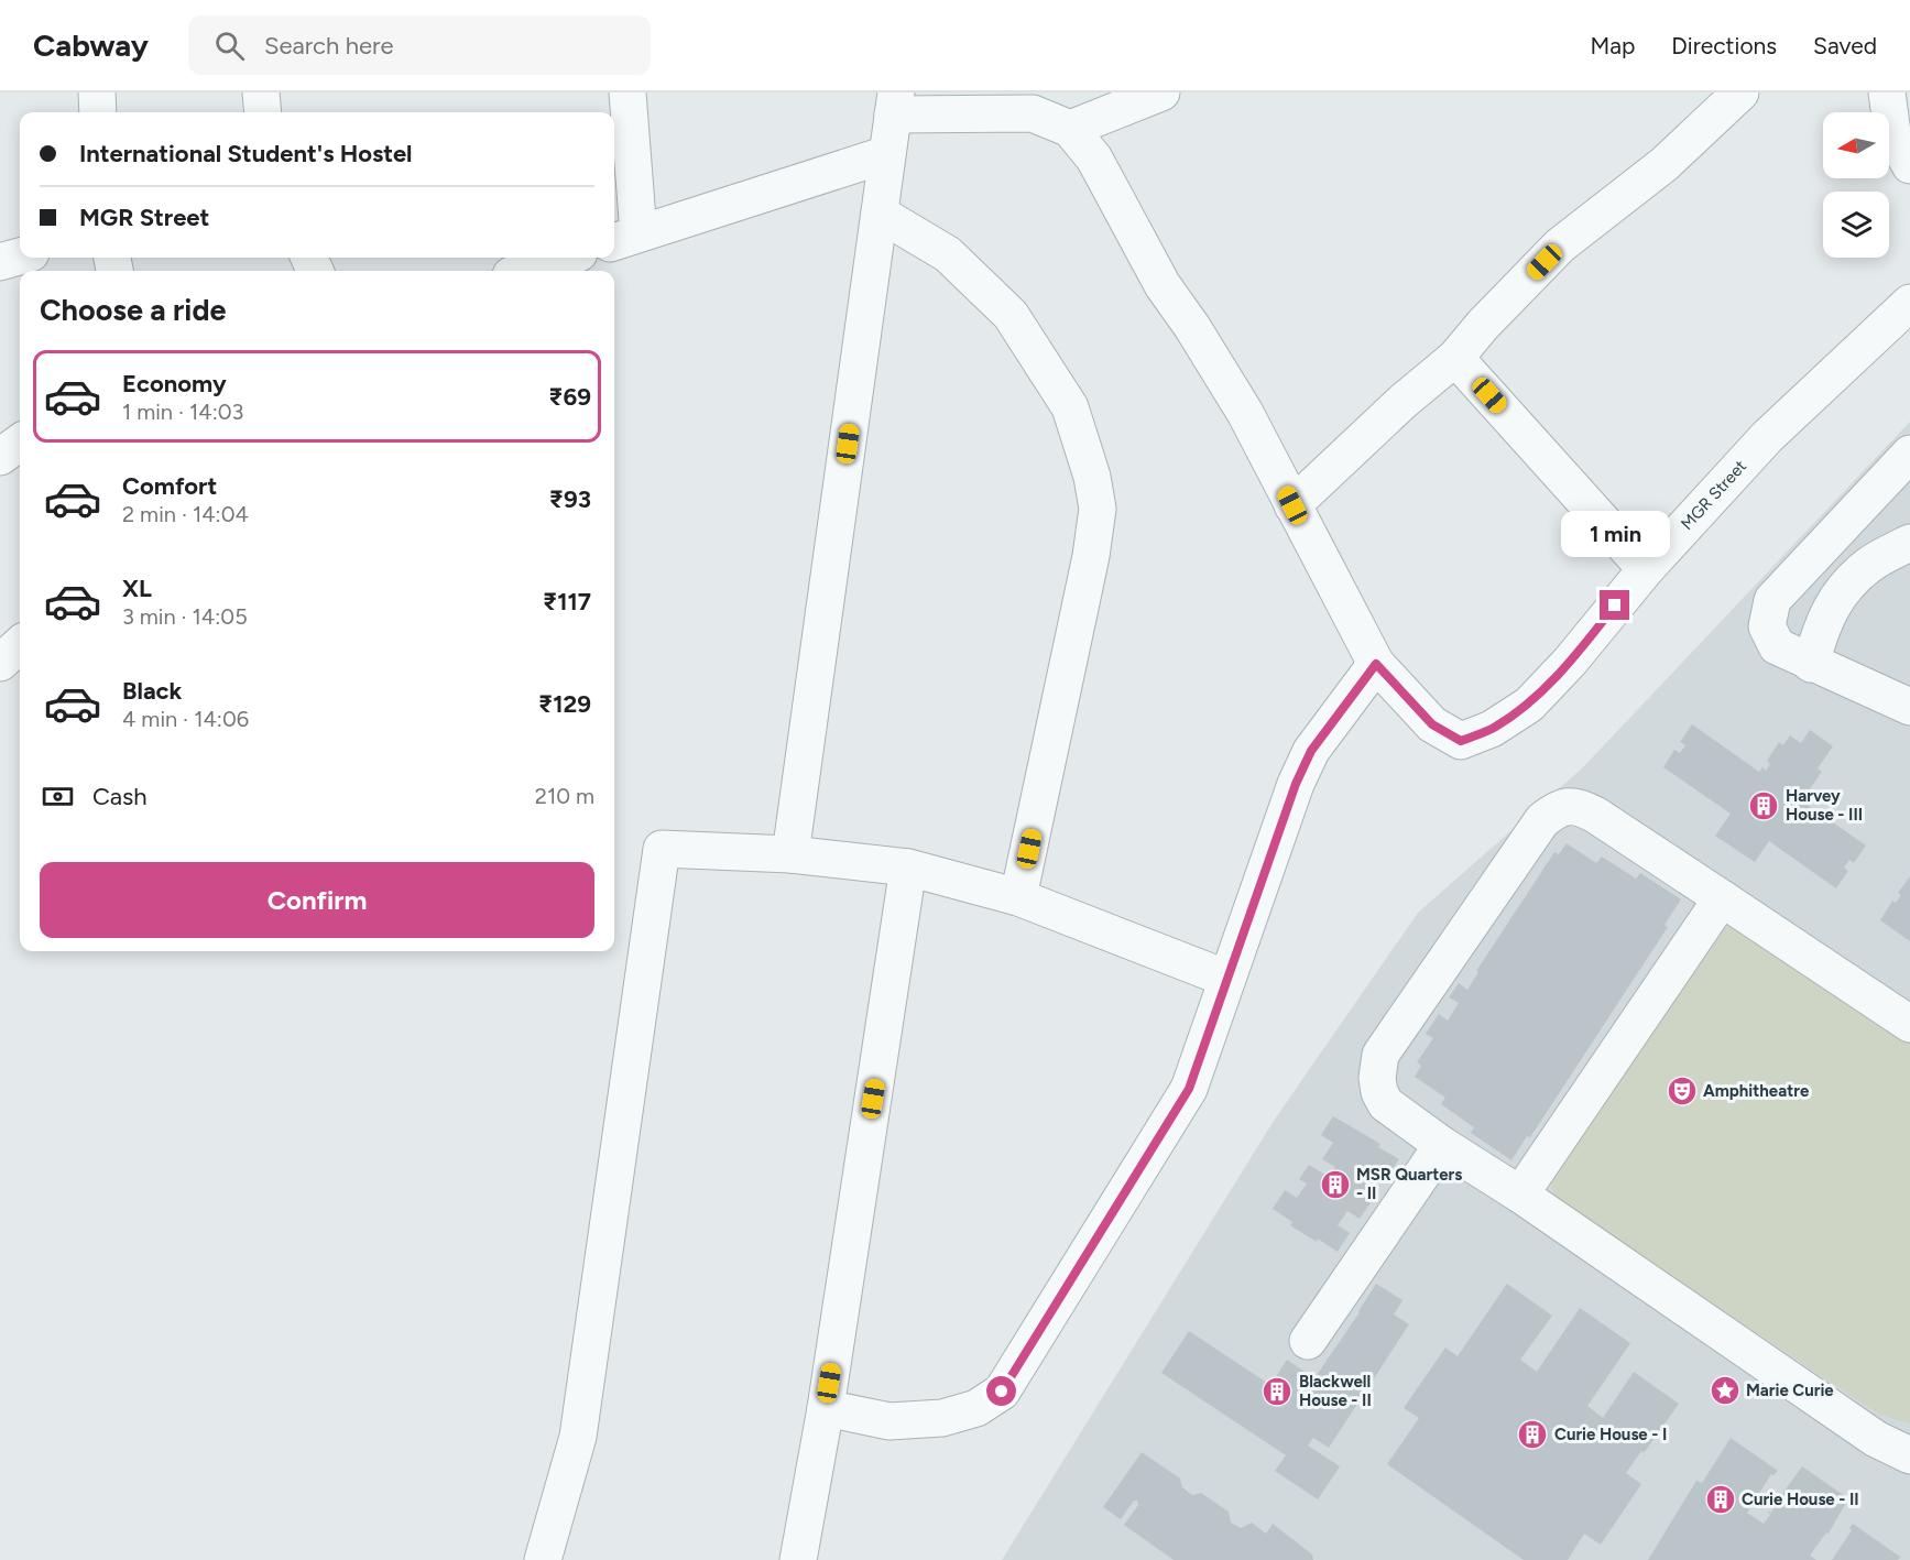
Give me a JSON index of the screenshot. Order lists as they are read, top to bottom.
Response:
{
  "streets": {
    "street": ["MGR Street"]
  },
  "places": {
    "building": [
      "Harvey House - III",
      "MSR Quarters - II",
      "Blackwell House - II",
      "Curie House - I",
      "Curie House - II"
    ],
    "theatre": ["Amphitheatre"],
    "place": ["Marie Curie"]
  },
  "north": "left",
  "page": {
    "header": "Cabway",
    "search": "Search here",
    "nav": ["Map", "Directions", "Saved"],
    "banner": ["International Student's Hostel", "MGR Street"],
    "heading": "Choose a ride",
    "list": [
      {
        "name": "Economy",
        "note": "1 min · 14:03",
        "value": "₹69"
      },
      {
        "name": "Comfort",
        "note": "2 min · 14:04",
        "value": "₹93"
      },
      {
        "name": "XL",
        "note": "3 min · 14:05",
        "value": "₹117"
      },
      {
        "name": "Black",
        "note": "4 min · 14:06",
        "value": "₹129"
      }
    ],
    "bubble": "1 min",
    "pay": ["Cash", "210 m"],
    "buttons": "Confirm"
  }
}
